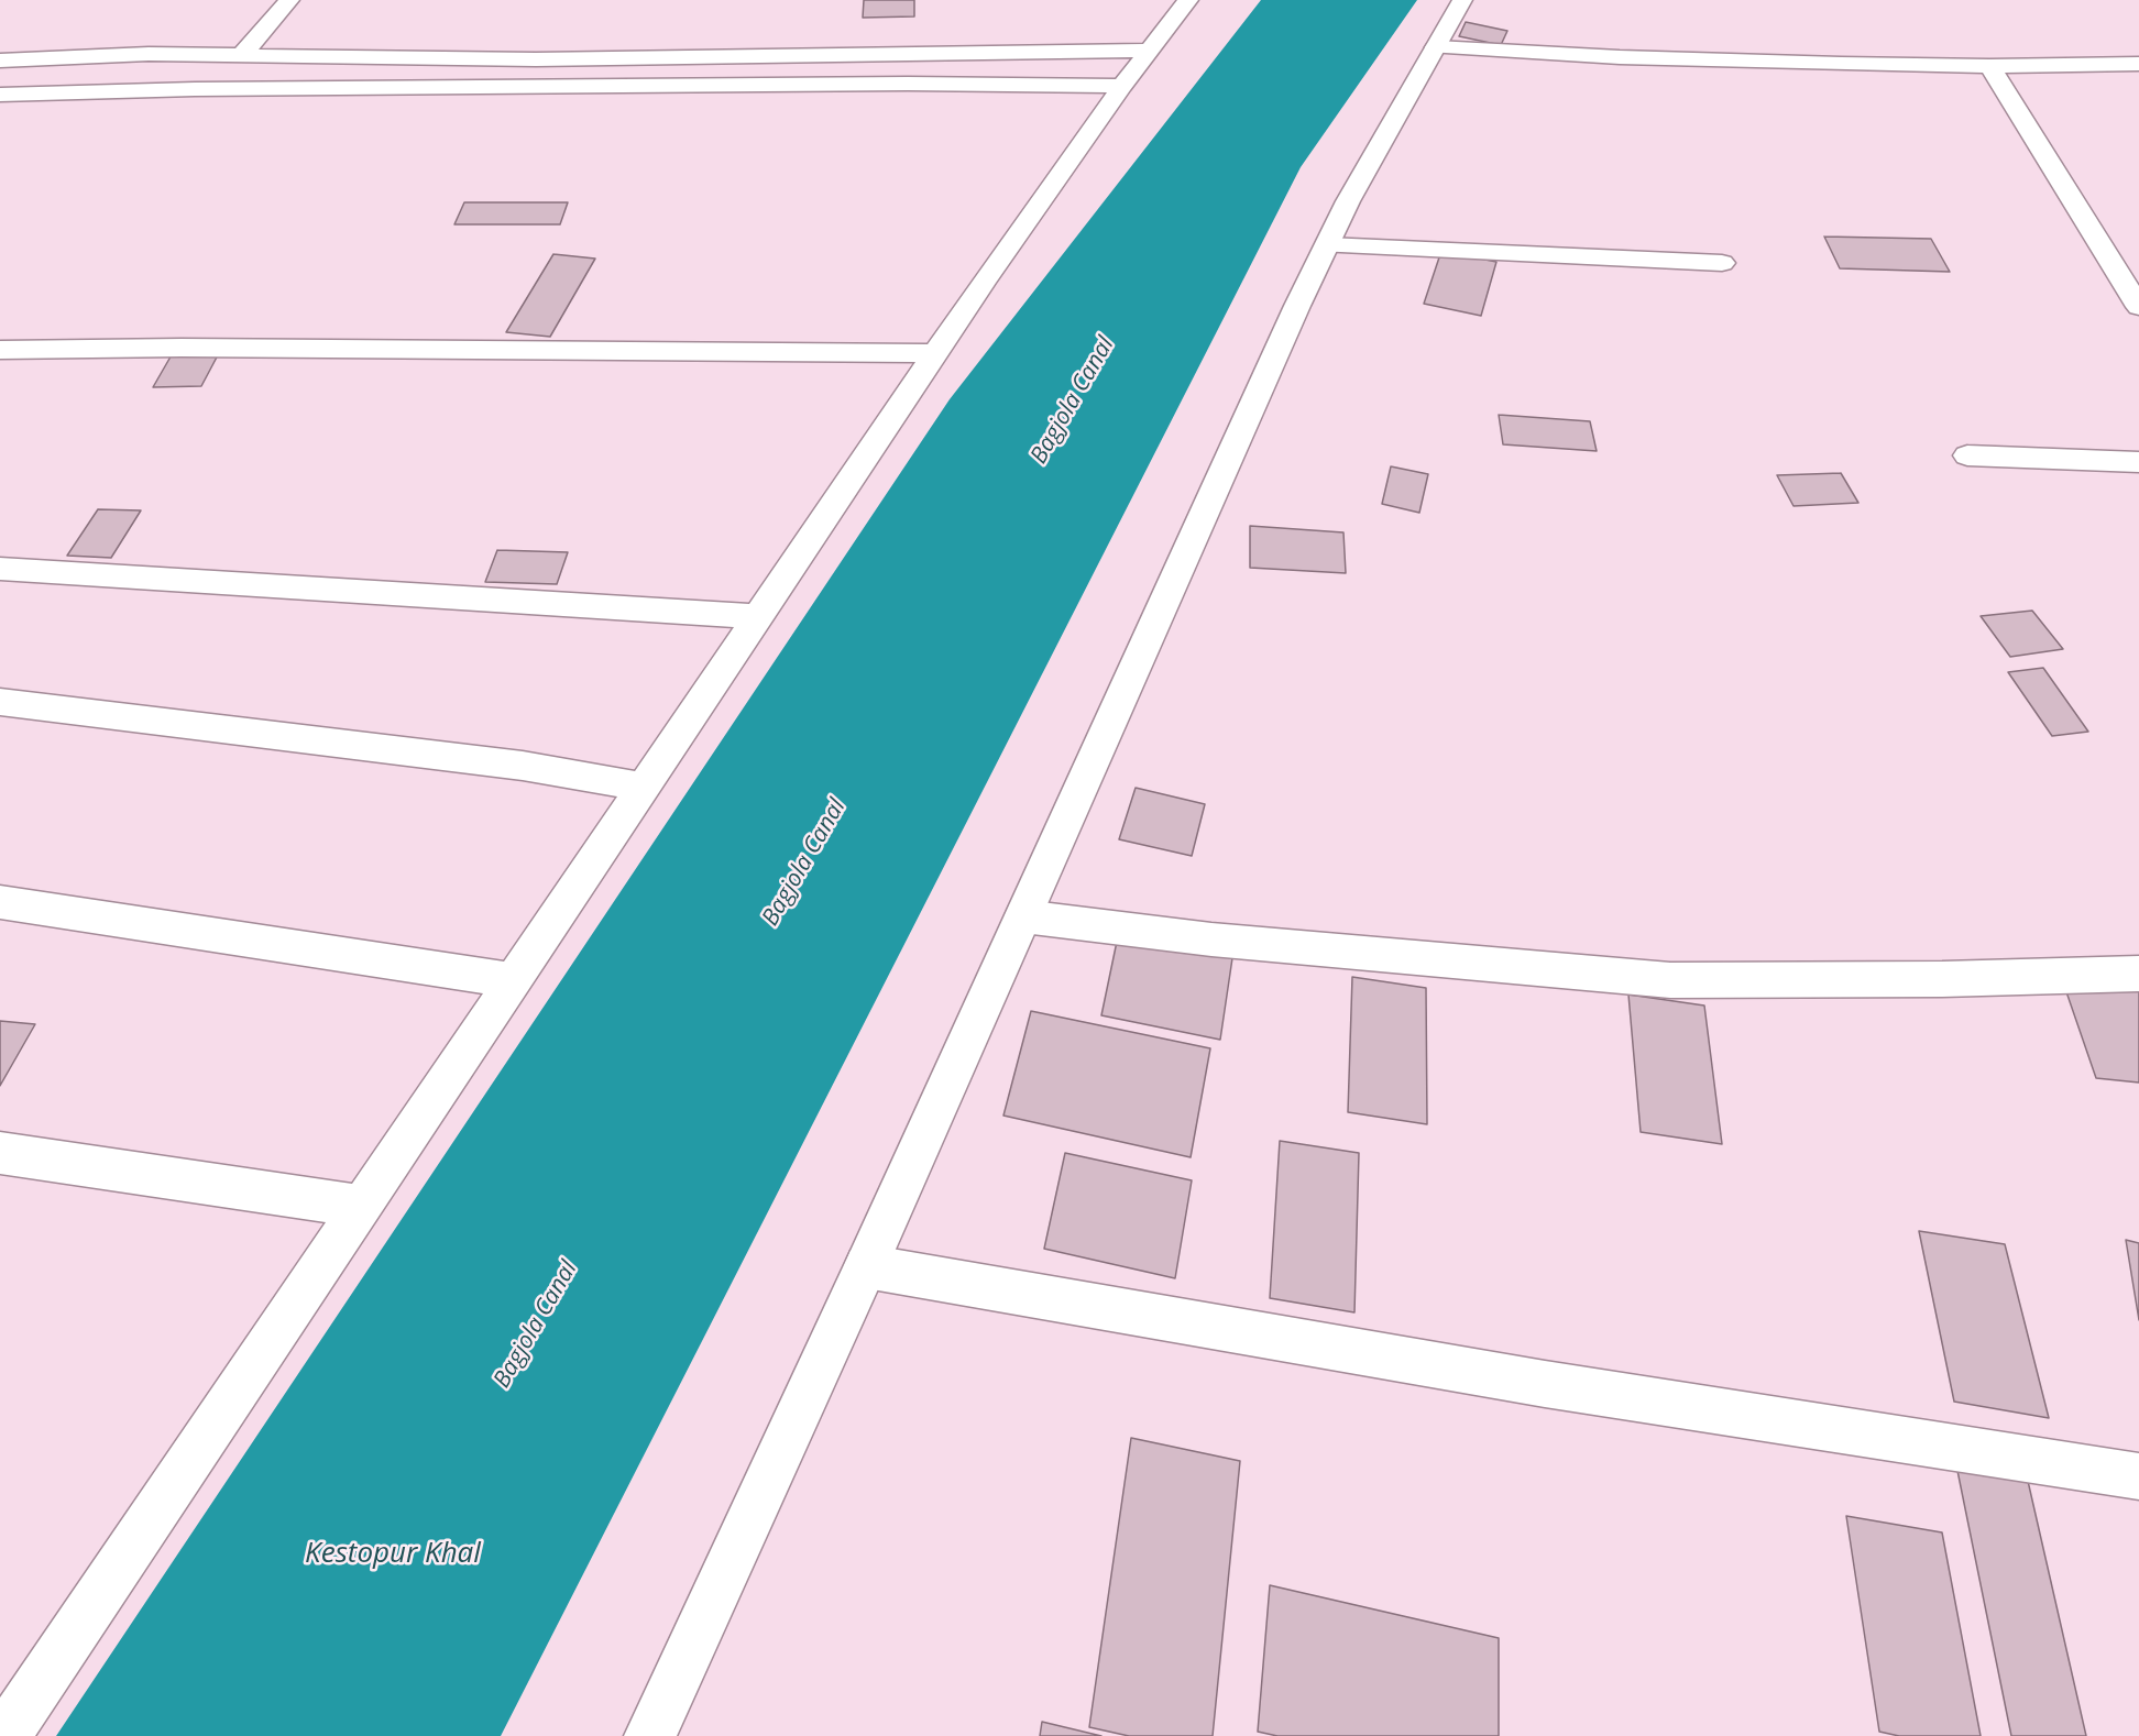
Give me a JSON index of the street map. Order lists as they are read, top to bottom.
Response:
{
  "water": ["Bagjola Canal", "Kestopur Khal"]
}
